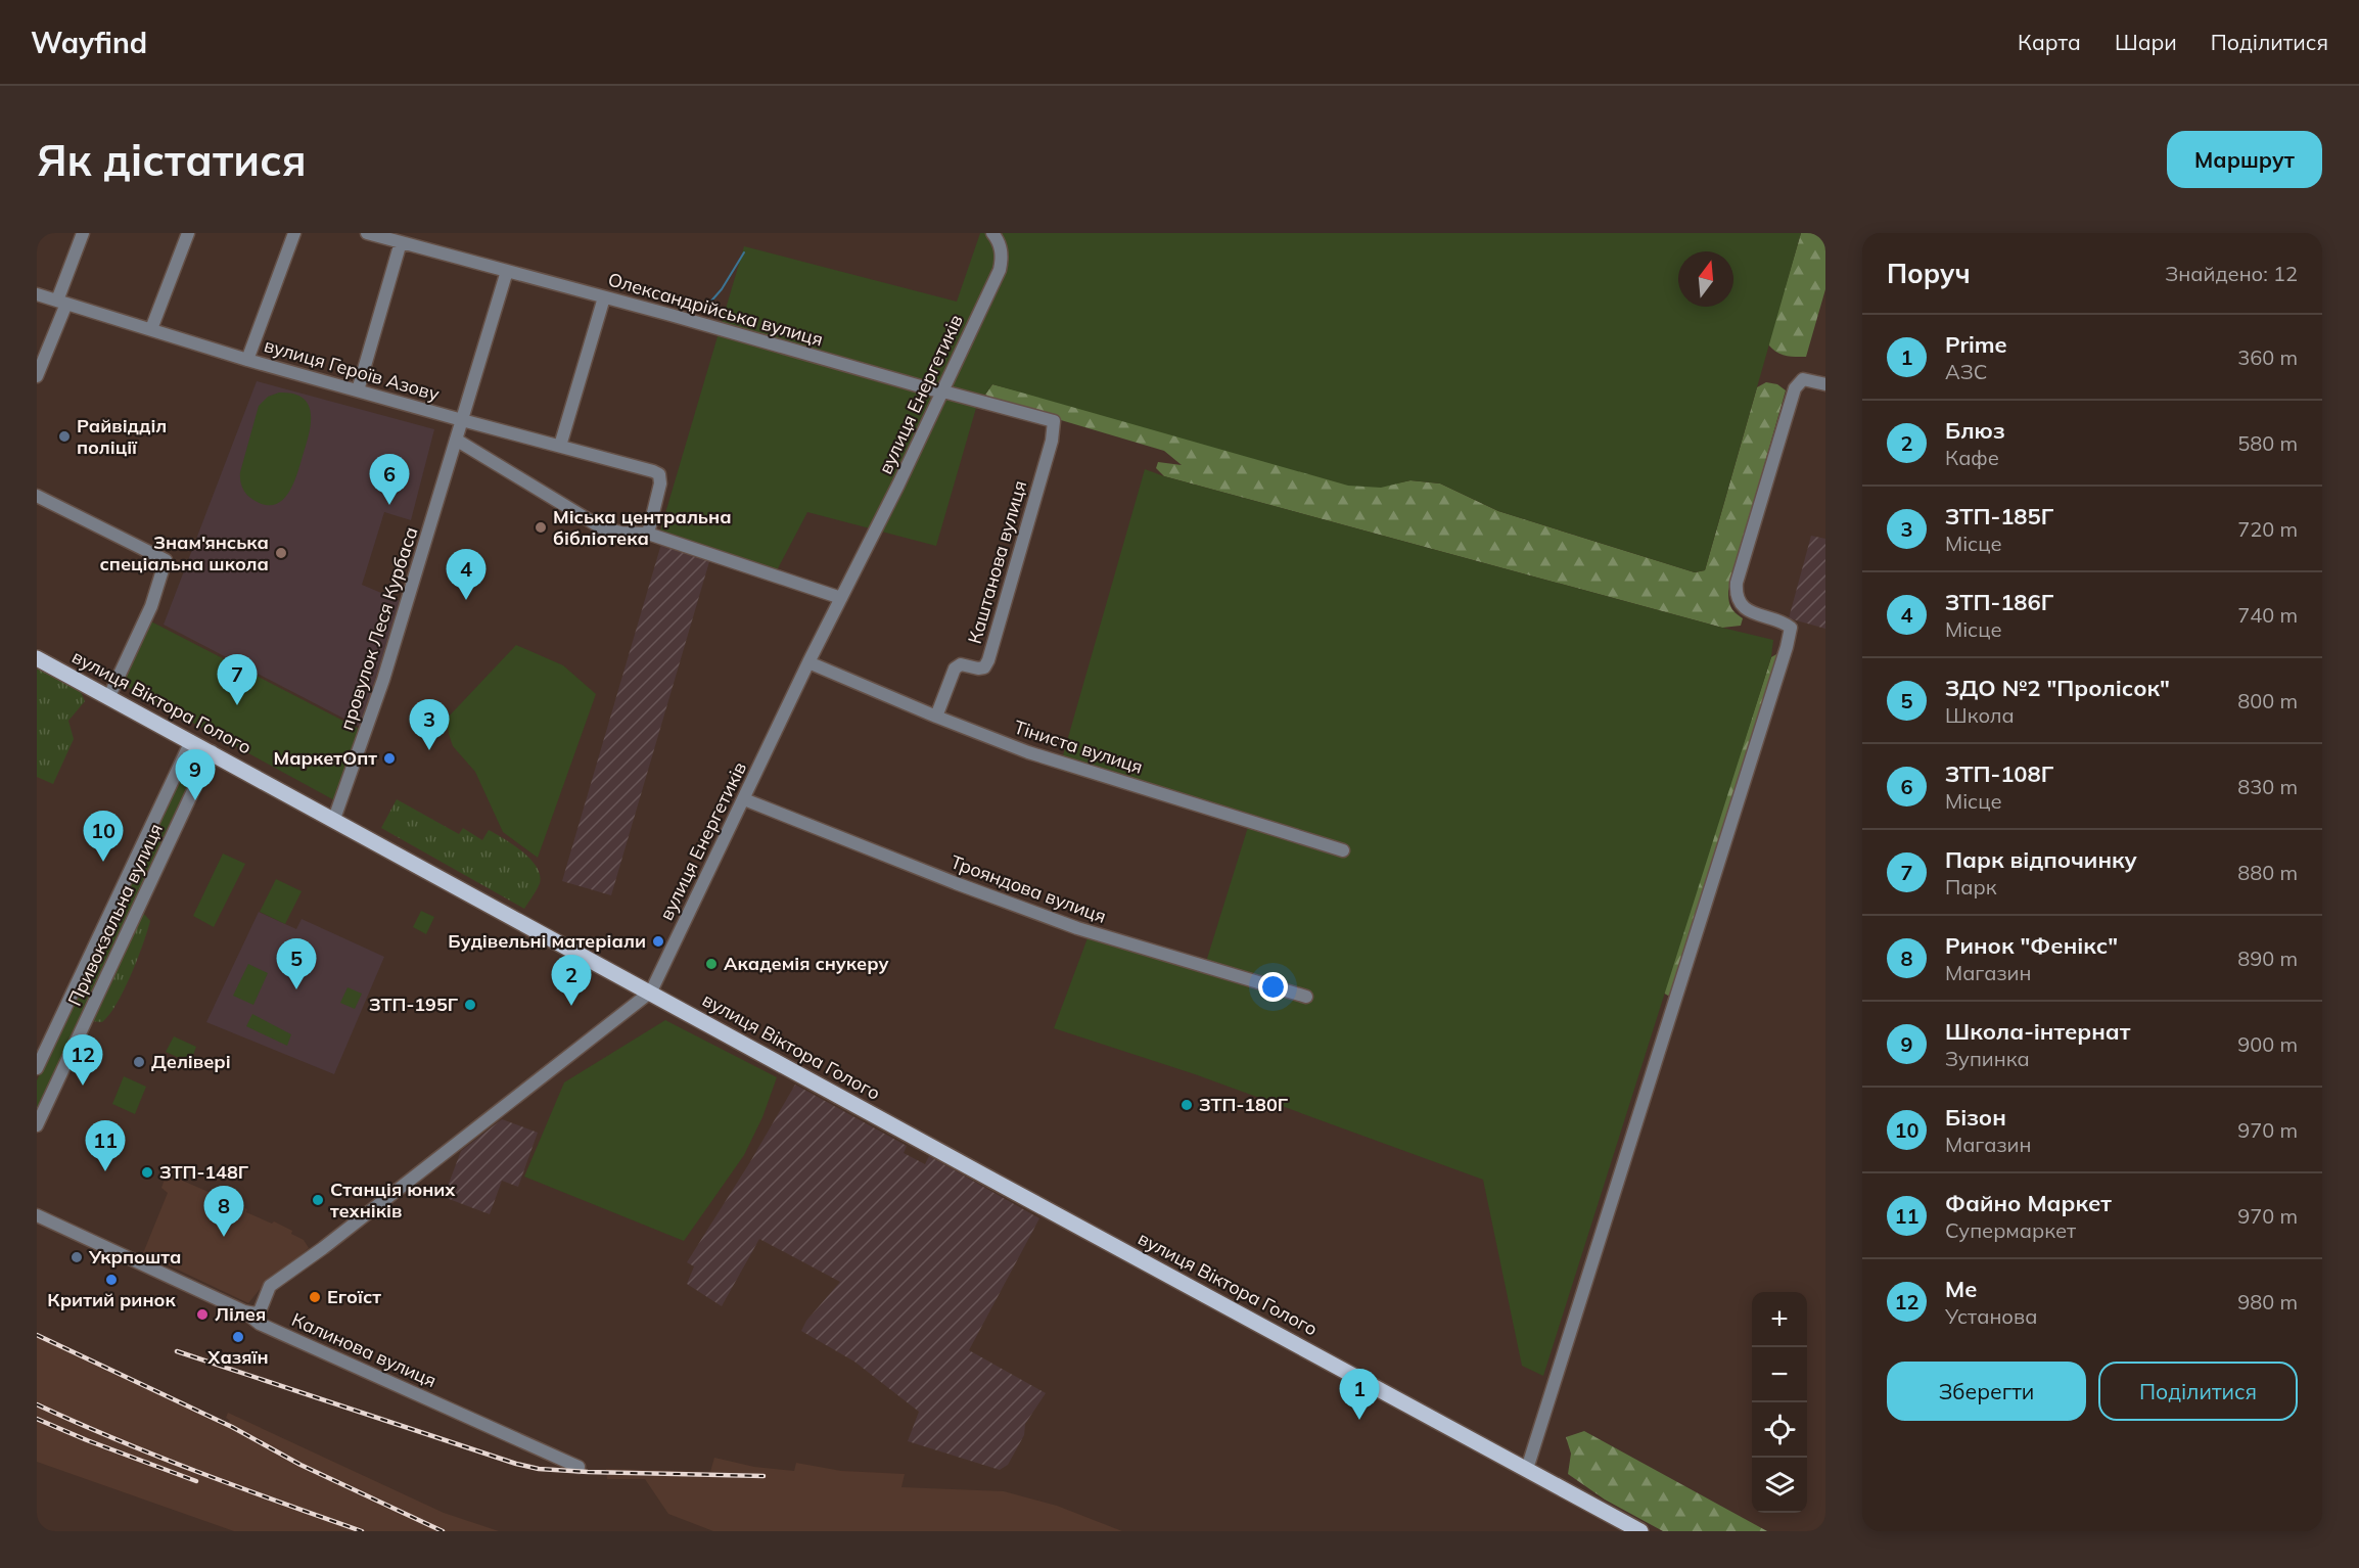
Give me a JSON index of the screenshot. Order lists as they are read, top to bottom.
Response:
{
  "streets": {
    "main road": ["вулиця Віктора Голого"],
    "street": [
      "Олександрійська вулиця",
      "вулиця Героїв Азову",
      "вулиця Енергетиків",
      "Каштанова вулиця",
      "провулок Леся Курбаса",
      "Тіниста вулиця",
      "Трояндова вулиця",
      "Привокзальна вулиця",
      "Калинова вулиця"
    ]
  },
  "crossings": [
    ["Олександрійська вулиця", "вулиця Енергетиків"],
    ["Олександрійська вулиця", "Каштанова вулиця"],
    ["Олександрійська вулиця", "провулок Леся Курбаса"],
    ["вулиця Героїв Азову", "провулок Леся Курбаса"],
    ["вулиця Енергетиків", "вулиця Віктора Голого"],
    ["вулиця Енергетиків", "Тіниста вулиця"],
    ["вулиця Енергетиків", "Трояндова вулиця"],
    ["вулиця Енергетиків", "Калинова вулиця"],
    ["Каштанова вулиця", "Тіниста вулиця"],
    ["провулок Леся Курбаса", "вулиця Віктора Голого"],
    ["вулиця Віктора Голого", "Привокзальна вулиця"]
  ],
  "places": [
    "Райвідділ поліції",
    "Міська центральна бібліотека",
    "Знам'янська спеціальна школа",
    "МаркетОпт",
    "Будівельні матеріали",
    "Академія снукеру",
    "ЗТП-195Г",
    "Делівері",
    "ЗТП-180Г",
    "ЗТП-148Г",
    "Станція юних техніків",
    "Укрпошта",
    "Критий ринок",
    "Егоїст",
    "Лілея",
    "Хазяїн"
  ],
  "north": "top",
  "page": {
    "header": "Wayfind",
    "nav": ["Карта", "Шари", "Поділитися"],
    "buttons": [
      "Маршрут",
      ["Зберегти", "Поділитися"]
    ],
    "title": "Як дістатися",
    "heading": ["Поруч", "Знайдено: 12"],
    "list": [
      {
        "mark": "1",
        "name": "Prime",
        "note": "АЗС",
        "value": "360 m"
      },
      {
        "mark": "2",
        "name": "Блюз",
        "note": "Кафе",
        "value": "580 m"
      },
      {
        "mark": "3",
        "name": "ЗТП-185Г",
        "note": "Місце",
        "value": "720 m"
      },
      {
        "mark": "4",
        "name": "ЗТП-186Г",
        "note": "Місце",
        "value": "740 m"
      },
      {
        "mark": "5",
        "name": "ЗДО №2 \"Пролісок\"",
        "note": "Школа",
        "value": "800 m"
      },
      {
        "mark": "6",
        "name": "ЗТП-108Г",
        "note": "Місце",
        "value": "830 m"
      },
      {
        "mark": "7",
        "name": "Парк відпочинку",
        "note": "Парк",
        "value": "880 m"
      },
      {
        "mark": "8",
        "name": "Ринок \"Фенікс\"",
        "note": "Магазин",
        "value": "890 m"
      },
      {
        "mark": "9",
        "name": "Школа-інтернат",
        "note": "Зупинка",
        "value": "900 m"
      },
      {
        "mark": "10",
        "name": "Бізон",
        "note": "Магазин",
        "value": "970 m"
      },
      {
        "mark": "11",
        "name": "Файно Маркет",
        "note": "Супермаркет",
        "value": "970 m"
      },
      {
        "mark": "12",
        "name": "Me",
        "note": "Установа",
        "value": "980 m"
      }
    ],
    "pins": [
      "6",
      "4",
      "7",
      "3",
      "9",
      "10",
      "5",
      "2",
      "12",
      "11",
      "8",
      "1"
    ],
    "map_buttons": ["+", "−"]
  }
}
